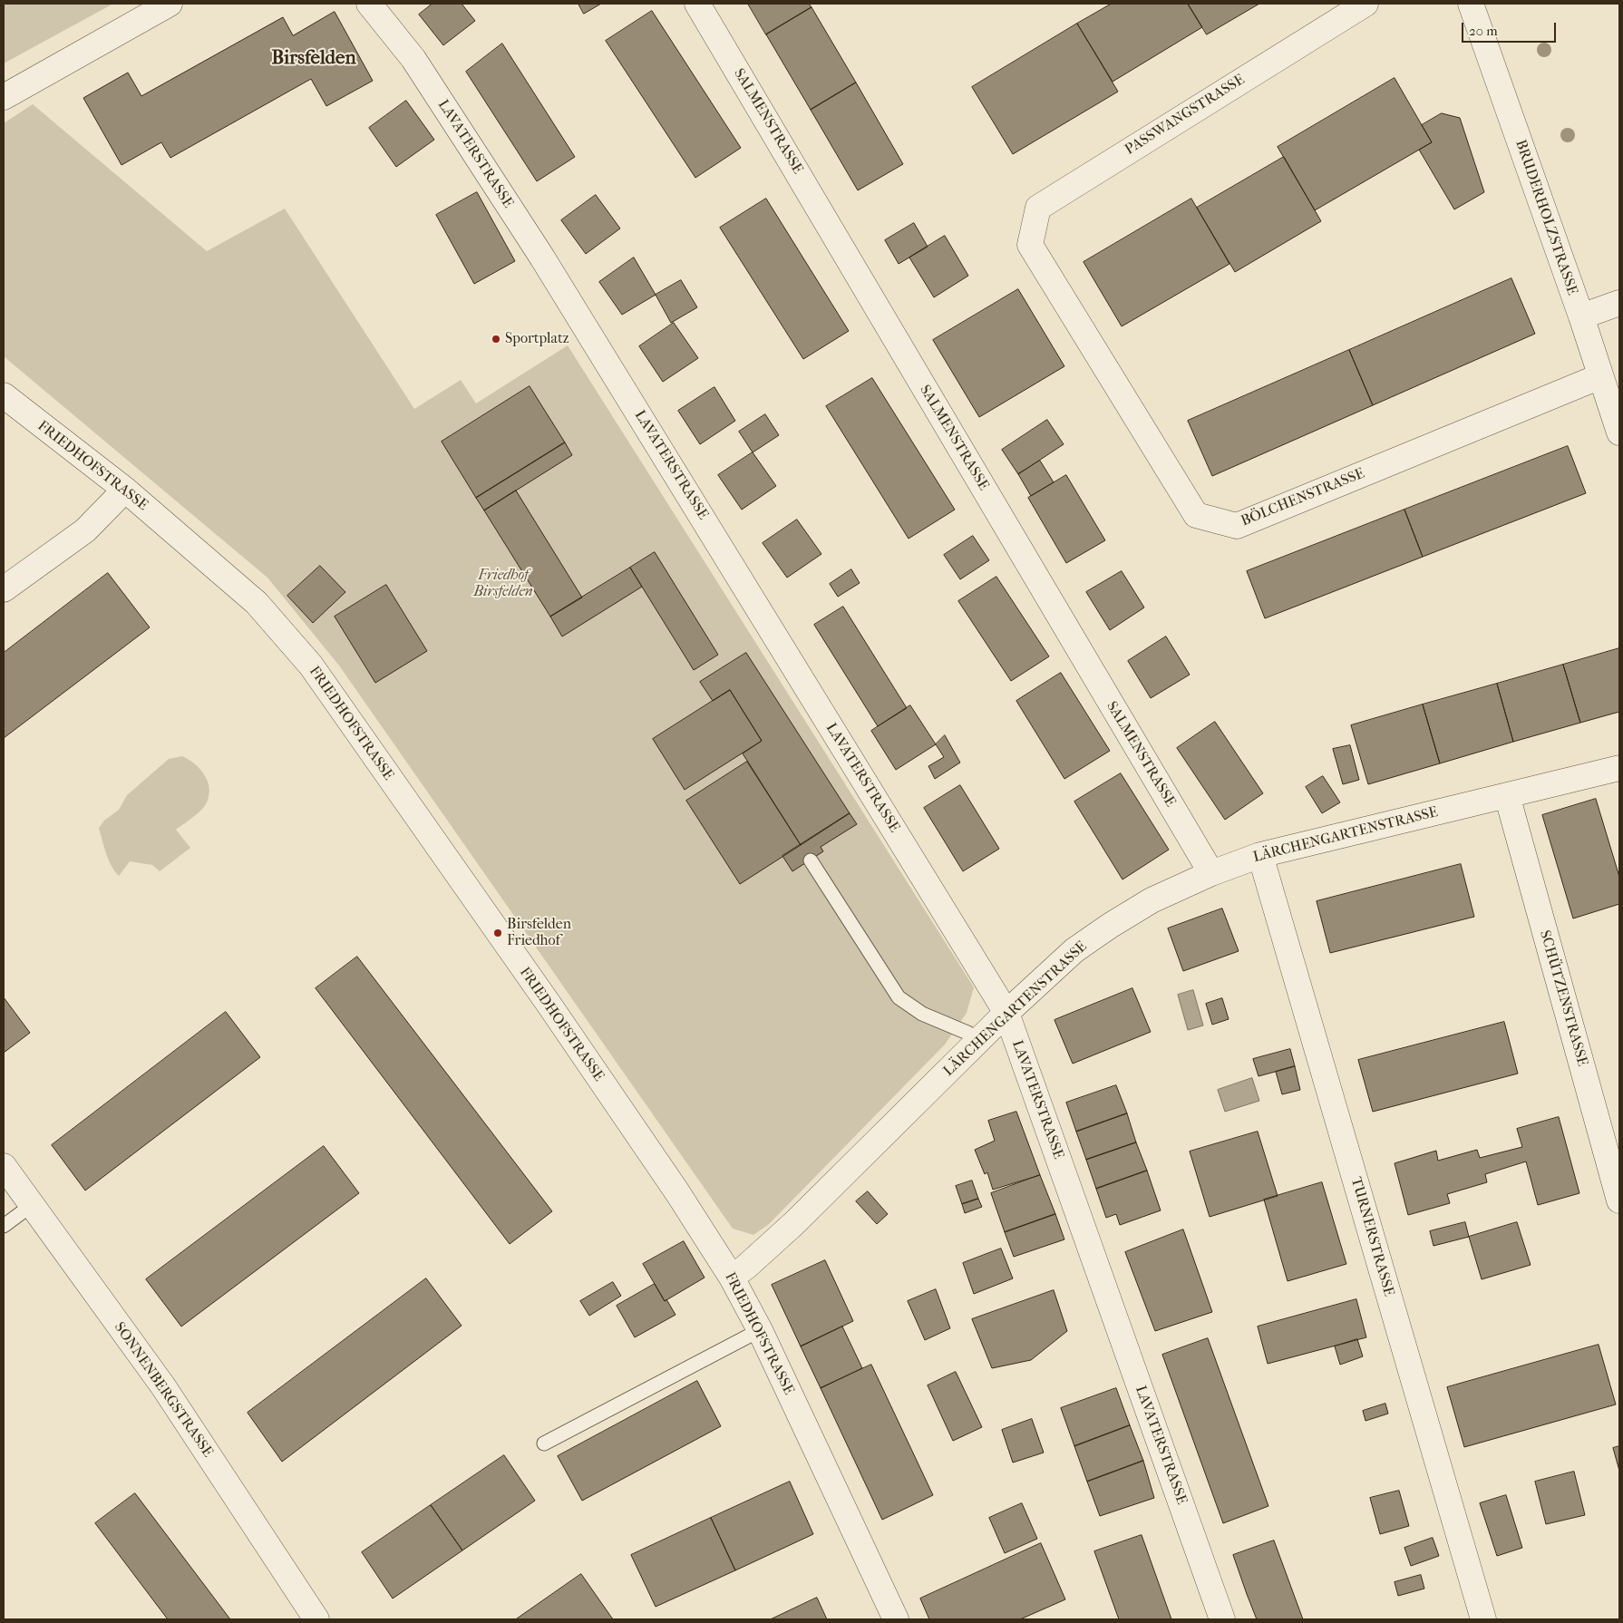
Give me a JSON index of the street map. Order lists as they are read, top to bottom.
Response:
{
  "streets": {
    "street": [
      "PASSWANGSTRASSE",
      "SALMENSTRASSE",
      "LAVATERSTRASSE",
      "BRUDERHOLZSTRASSE",
      "FRIEDHOFSTRASSE",
      "BÖLCHENSTRASSE",
      "LÄRCHENGARTENSTRASSE",
      "SCHÜTZENSTRASSE",
      "TURNERSTRASSE",
      "SONNENBERGSTRASSE"
    ]
  },
  "crossings": [
    ["PASSWANGSTRASSE", "BÖLCHENSTRASSE"],
    ["SALMENSTRASSE", "LÄRCHENGARTENSTRASSE"],
    ["LAVATERSTRASSE", "LÄRCHENGARTENSTRASSE"],
    ["BRUDERHOLZSTRASSE", "BÖLCHENSTRASSE"],
    ["FRIEDHOFSTRASSE", "LÄRCHENGARTENSTRASSE"],
    ["LÄRCHENGARTENSTRASSE", "SCHÜTZENSTRASSE"],
    ["LÄRCHENGARTENSTRASSE", "TURNERSTRASSE"]
  ],
  "districts": ["Birsfelden"],
  "parks": ["Friedhof Birsfelden"],
  "places": ["Sportplatz", "Birsfelden Friedhof"],
  "scale_bar": "20 m"
}
